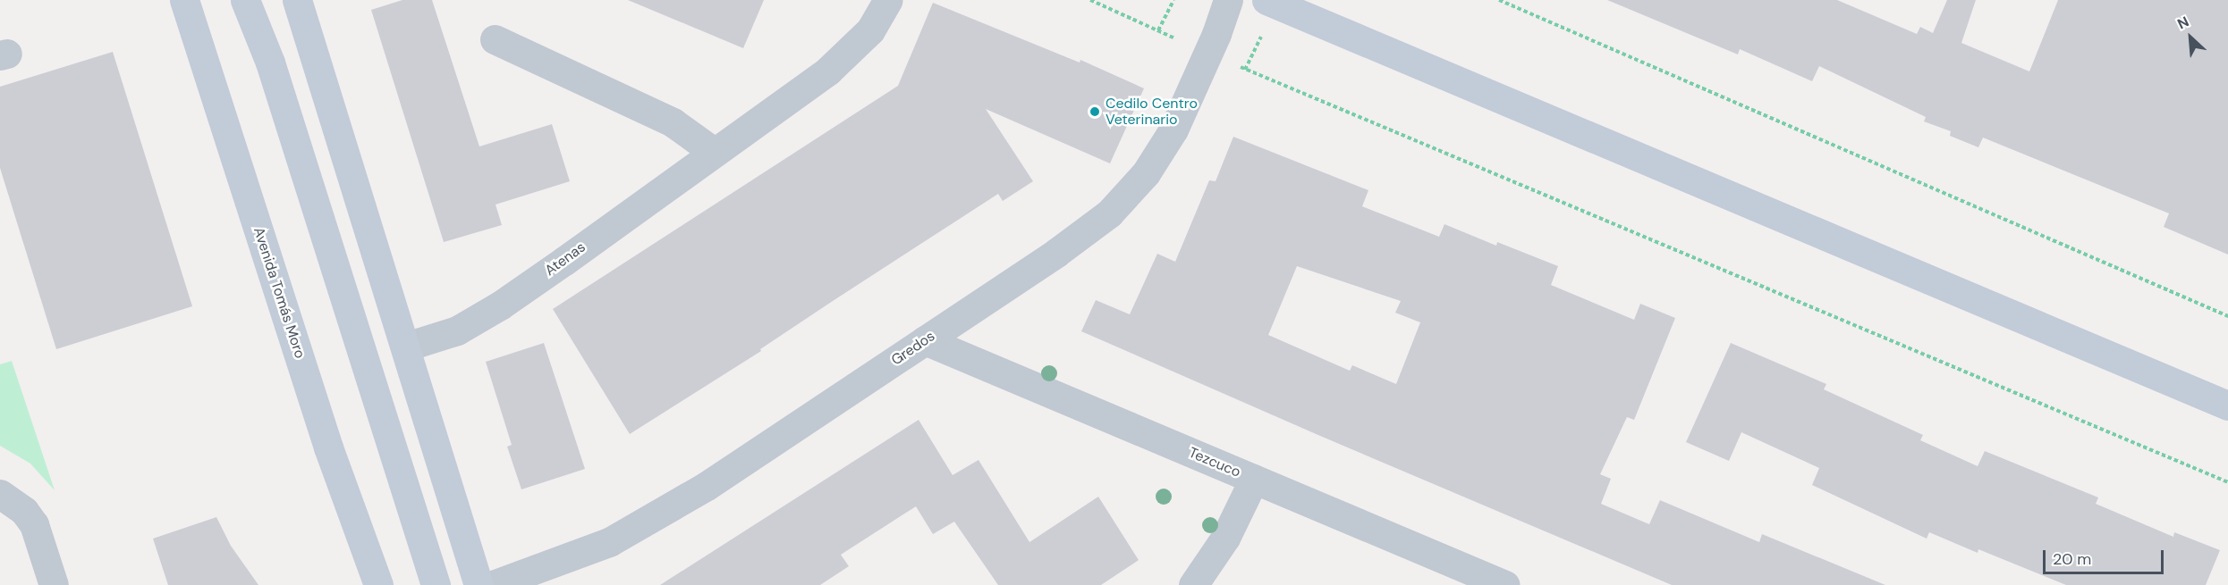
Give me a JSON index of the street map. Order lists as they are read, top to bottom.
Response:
{
  "streets": {
    "main road": ["Avenida Tomás Moro"],
    "street": ["Atenas", "Gredos", "Tezcuco"]
  },
  "crossings": [
    ["Gredos", "Tezcuco"]
  ],
  "places": ["Cedilo Centro Veterinario"],
  "scale_bar": "20 m",
  "north": "top left"
}
